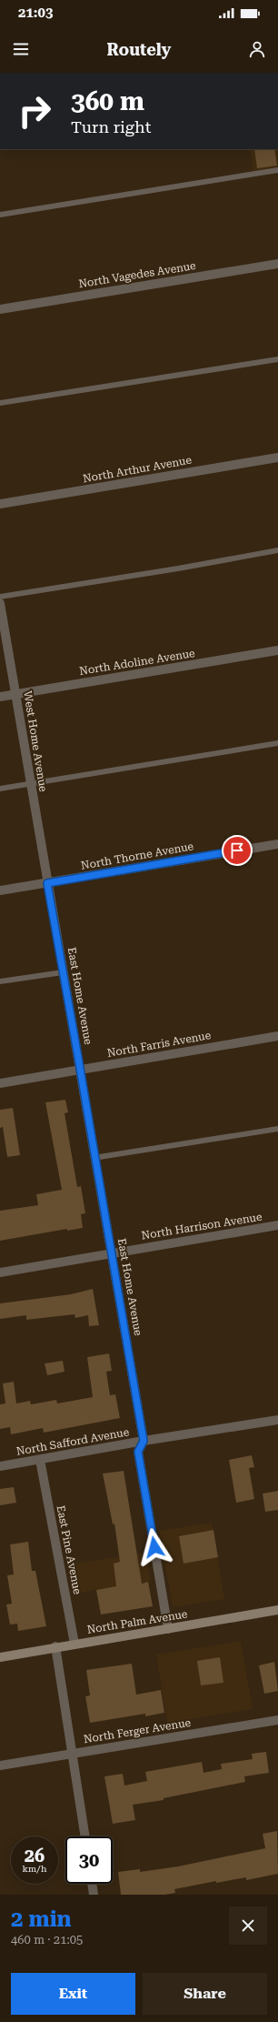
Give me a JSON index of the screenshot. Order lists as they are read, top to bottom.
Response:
{
  "streets": {
    "main road": ["North Palm Avenue"],
    "street": [
      "North Vagedes Avenue",
      "North Arthur Avenue",
      "North Adoline Avenue",
      "West Home Avenue",
      "North Thorne Avenue",
      "East Home Avenue",
      "North Farris Avenue",
      "North Harrison Avenue",
      "North Safford Avenue",
      "East Pine Avenue",
      "North Ferger Avenue"
    ]
  },
  "crossings": [
    ["North Adoline Avenue", "West Home Avenue"],
    ["West Home Avenue", "North Thorne Avenue"],
    ["West Home Avenue", "East Home Avenue"],
    ["North Thorne Avenue", "East Home Avenue"],
    ["East Home Avenue", "North Farris Avenue"],
    ["East Home Avenue", "North Harrison Avenue"],
    ["East Home Avenue", "North Safford Avenue"],
    ["East Home Avenue", "North Palm Avenue"],
    ["North Safford Avenue", "East Pine Avenue"],
    ["East Pine Avenue", "North Palm Avenue"]
  ],
  "page": {
    "status": "21:03",
    "header": "Routely",
    "turn": ["360 m", "Turn right"],
    "speed": "26 km/h",
    "limit": "30",
    "heading": ["2 min", "460 m · 21:05"],
    "buttons": ["Exit", "Share"]
  }
}
